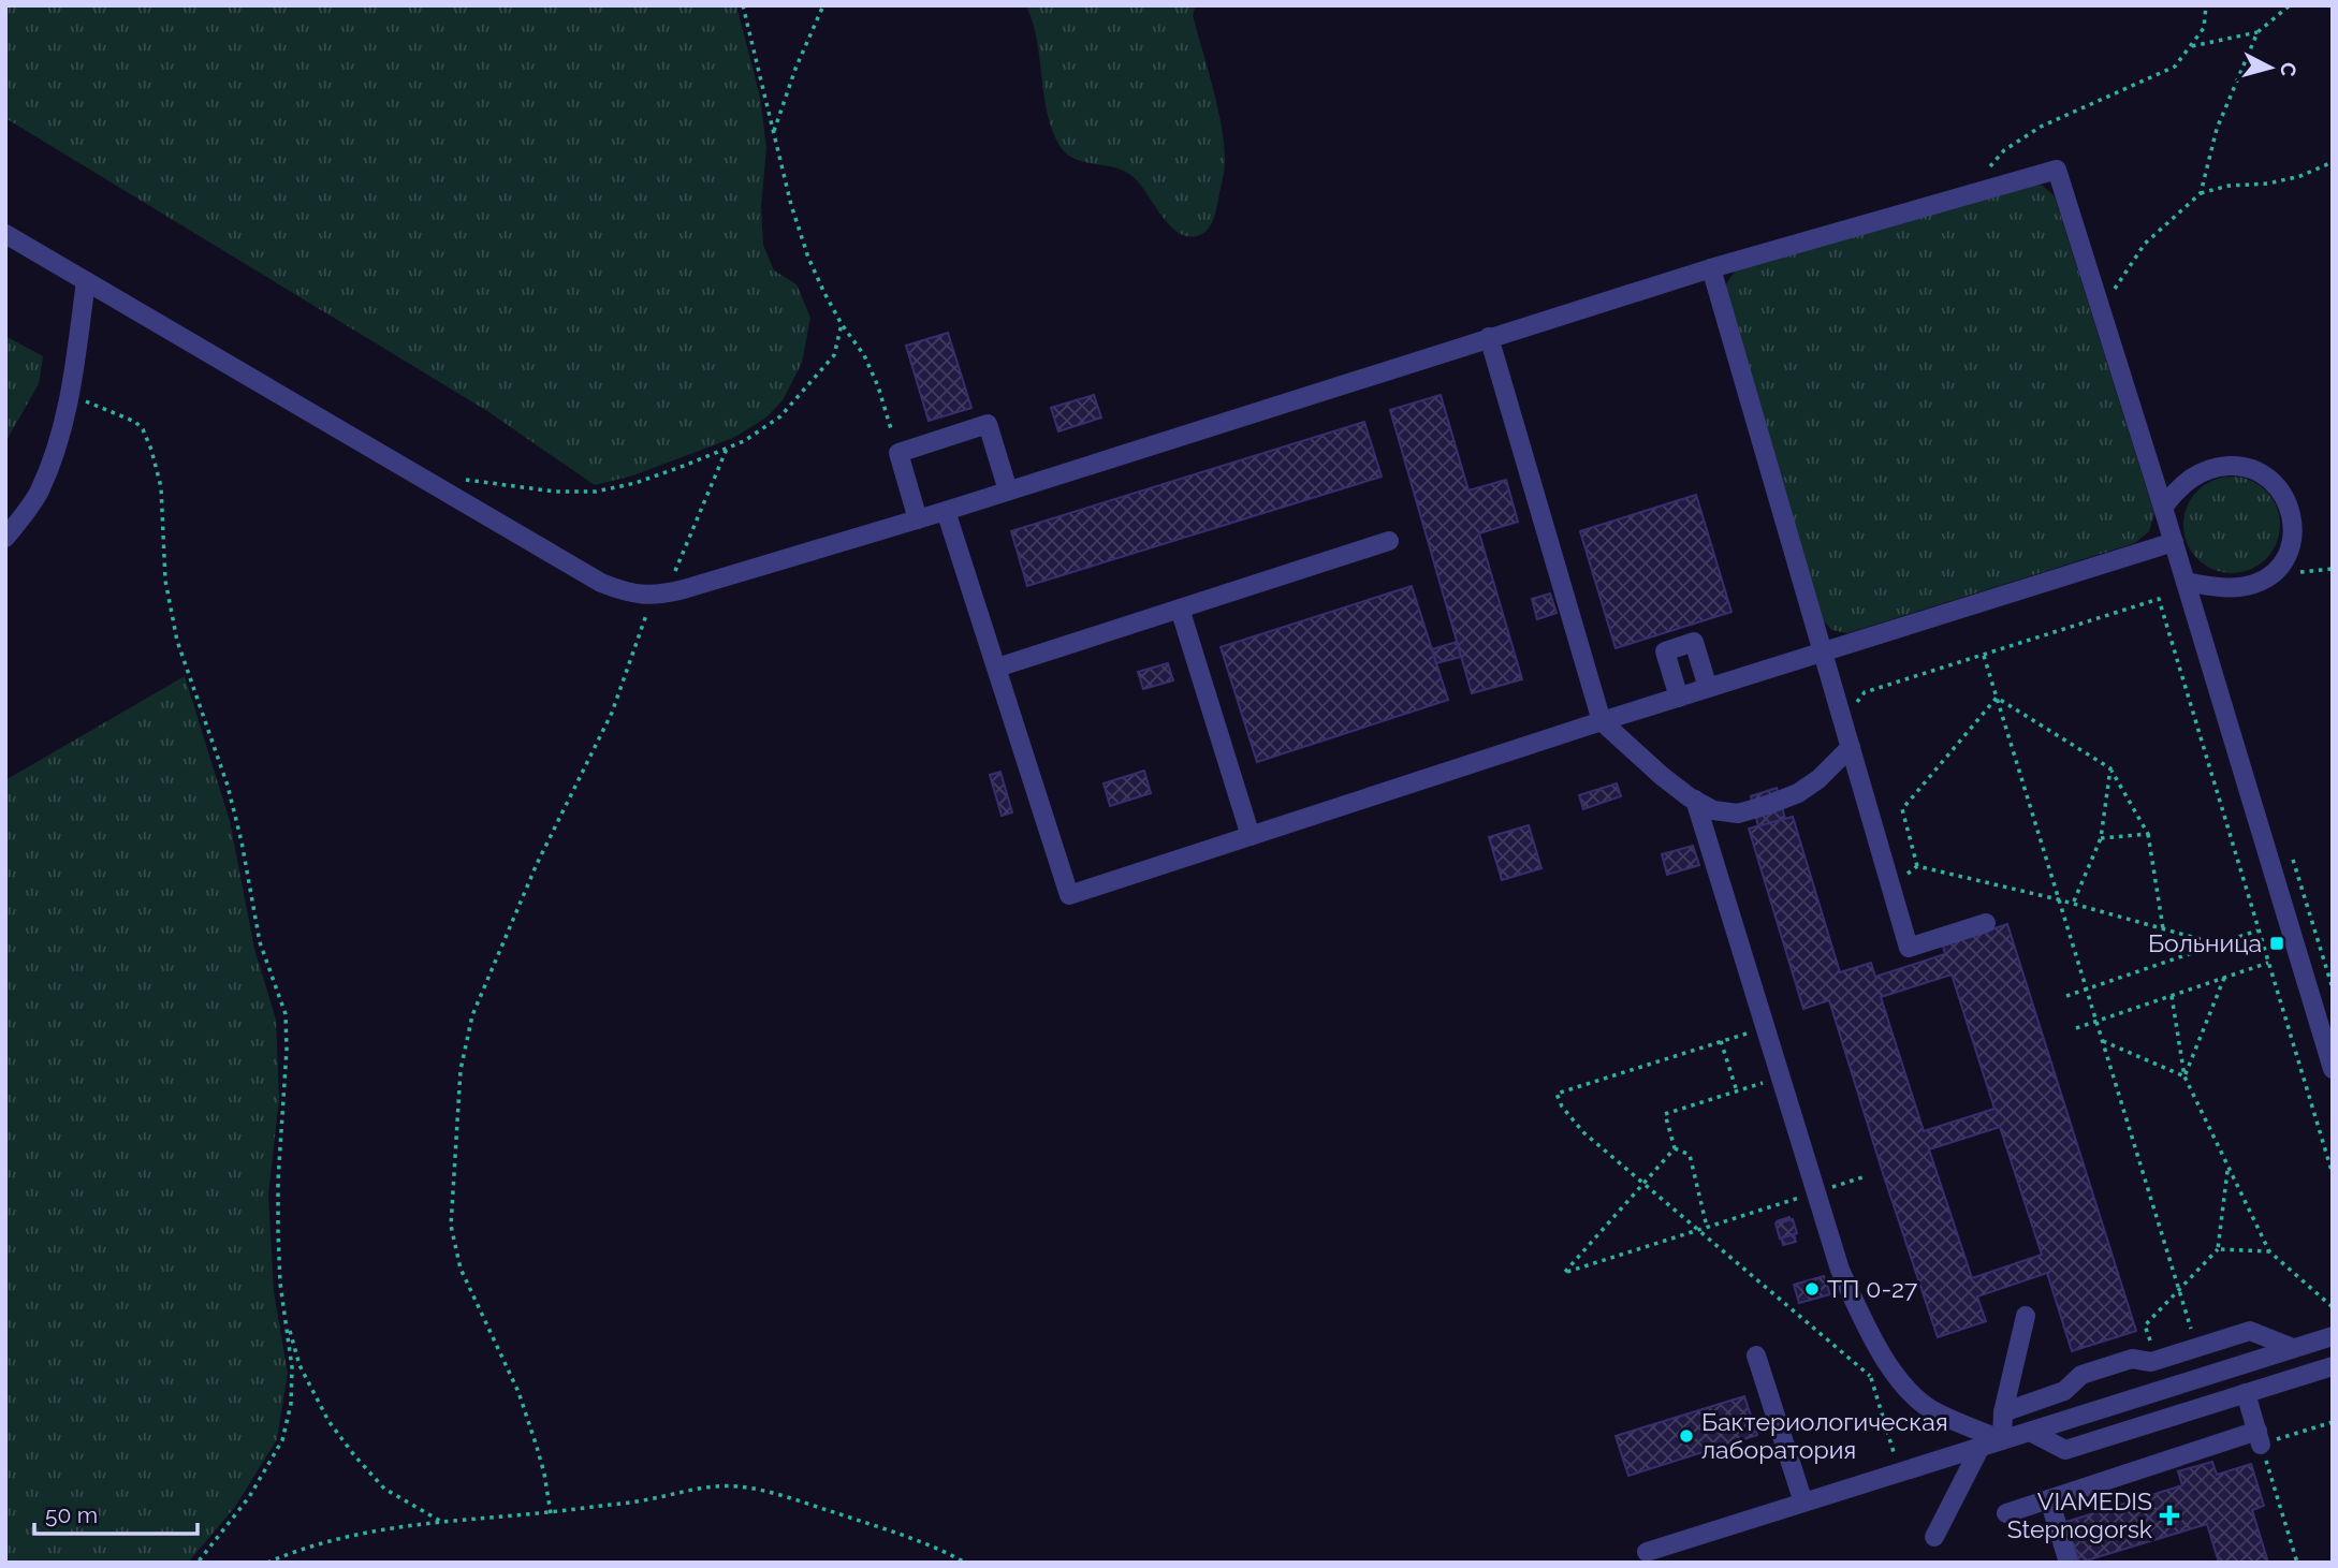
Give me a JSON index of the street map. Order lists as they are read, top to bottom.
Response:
{
  "places": {
    "transit": ["Больница"],
    "other": ["ТП 0-27", "Бактериологическая лаборатория"],
    "health": ["VIAMEDIS Stepnogorsk"]
  },
  "scale_bar": "50 m",
  "north": "right"
}
